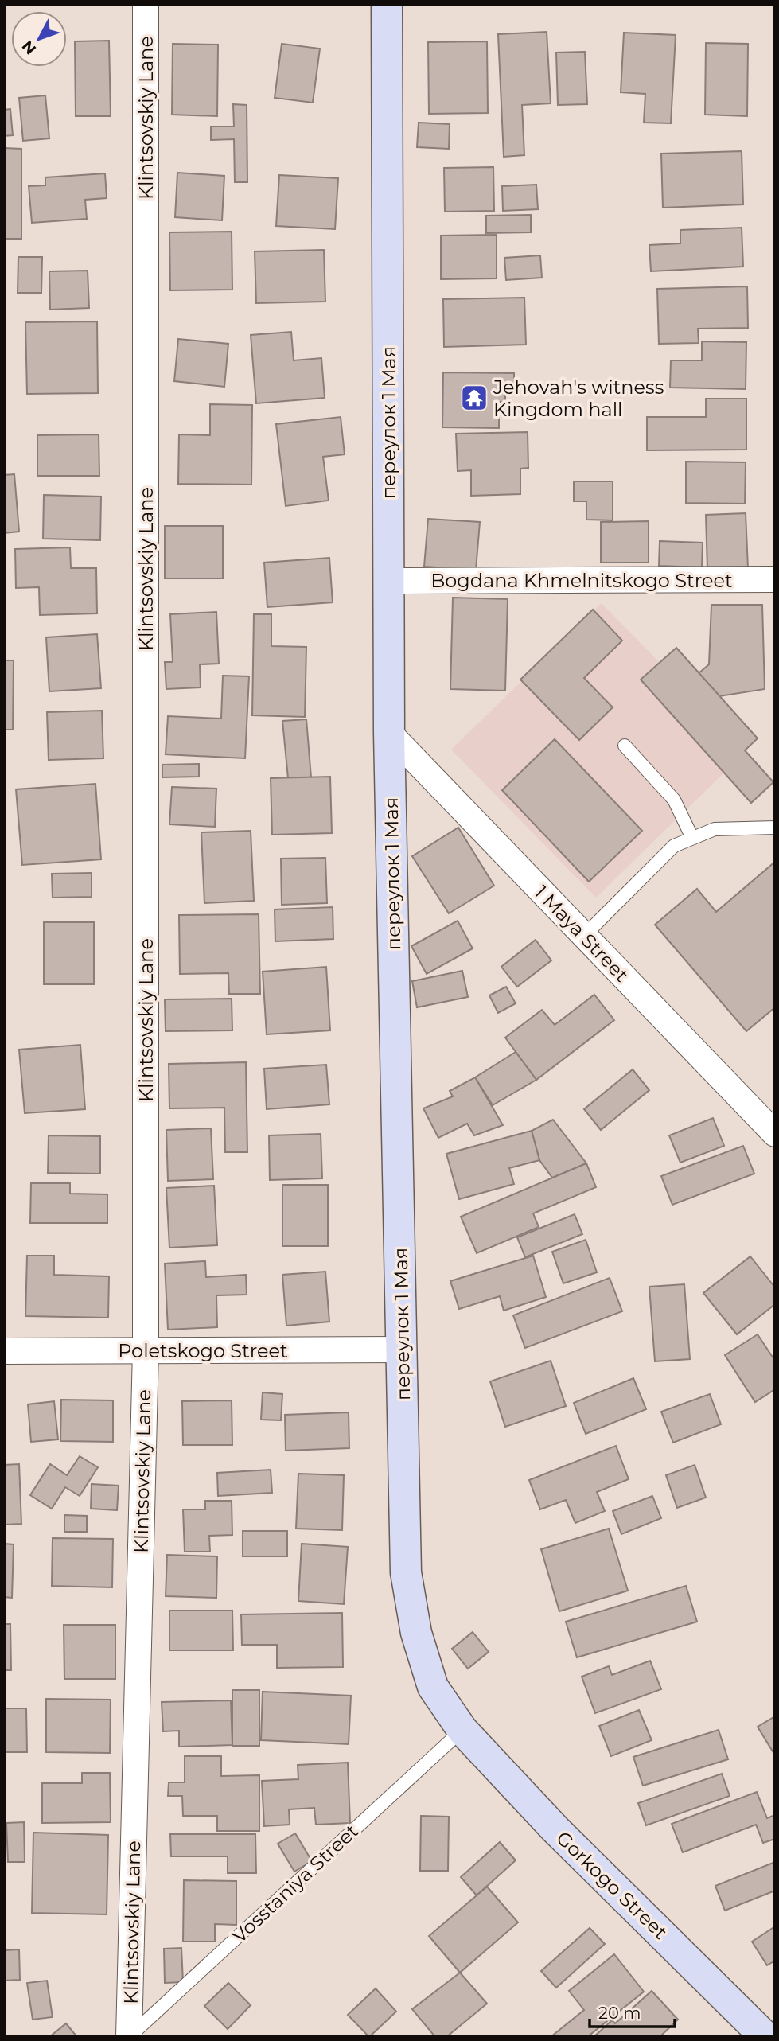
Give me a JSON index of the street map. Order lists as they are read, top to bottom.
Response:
{
  "streets": {
    "street": [
      "Klintsovskiy Lane",
      "переулок 1 Мая",
      "Bogdana Khmelnitskogo Street",
      "1 Maya Street",
      "Poletskogo Street",
      "Gorkogo Street"
    ],
    "lane": ["Vosstaniya Street"]
  },
  "crossings": [
    ["Klintsovskiy Lane", "Poletskogo Street"],
    ["Klintsovskiy Lane", "Vosstaniya Street"],
    ["переулок 1 Мая", "Bogdana Khmelnitskogo Street"],
    ["переулок 1 Мая", "1 Maya Street"],
    ["переулок 1 Мая", "Poletskogo Street"],
    ["переулок 1 Мая", "Vosstaniya Street"],
    ["переулок 1 Мая", "Gorkogo Street"],
    ["Vosstaniya Street", "Gorkogo Street"]
  ],
  "places": {
    "temple": ["Jehovah's witness Kingdom hall"]
  },
  "scale_bar": "20 m",
  "north": "bottom left"
}
